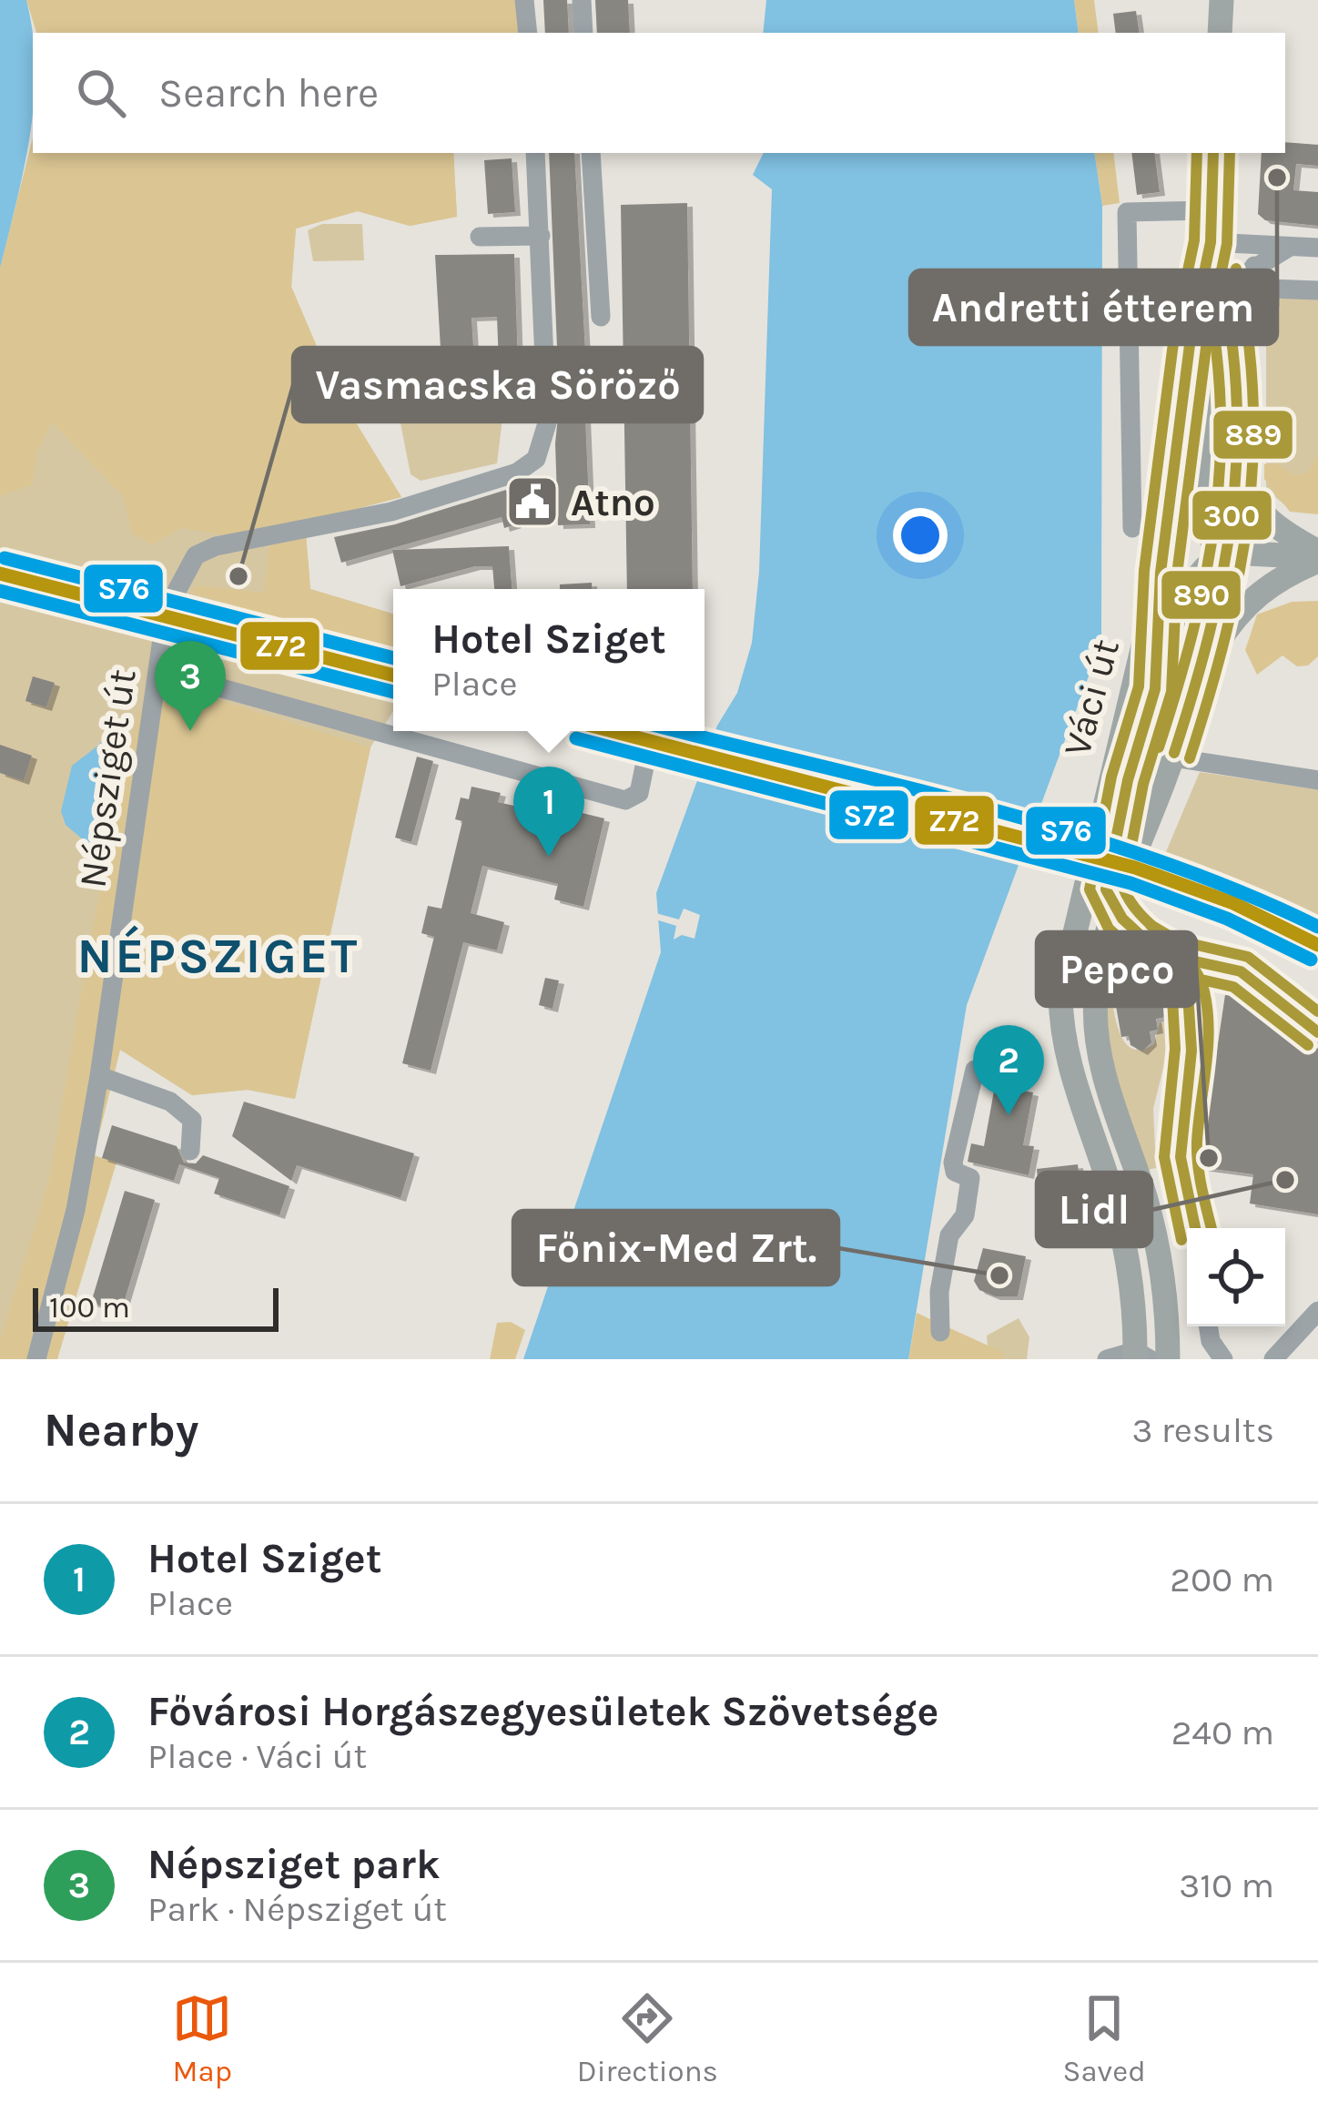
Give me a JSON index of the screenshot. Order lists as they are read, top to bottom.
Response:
{
  "streets": {
    "main road": ["Váci út"],
    "street": ["Népsziget út"]
  },
  "districts": ["NÉPSZIGET"],
  "places": {
    "other": [
      "Andretti étterem",
      "Vasmacska Söröző",
      "Pepco",
      "Lidl",
      "Főnix-Med Zrt."
    ],
    "public building": ["Atno"]
  },
  "lines": [
    "transit line 300",
    "transit line 889",
    "transit line 890",
    "transit line S76",
    "transit line Z72",
    "transit line S72"
  ],
  "scale_bar": "100 m",
  "page": {
    "search": "Search here",
    "popup": ["Hotel Sziget", "Place"],
    "pins": ["3", "1", "2"],
    "scale": "100 m",
    "heading": ["Nearby", "3 results"],
    "list": [
      {
        "mark": "1",
        "name": "Hotel Sziget",
        "note": "Place",
        "value": "200 m"
      },
      {
        "mark": "2",
        "name": "Fővárosi Horgászegyesületek Szövetsége",
        "note": "Place · Váci út",
        "value": "240 m"
      },
      {
        "mark": "3",
        "name": "Népsziget park",
        "note": "Park · Népsziget út",
        "value": "310 m"
      }
    ],
    "nav": ["Map", "Directions", "Saved"]
  }
}
